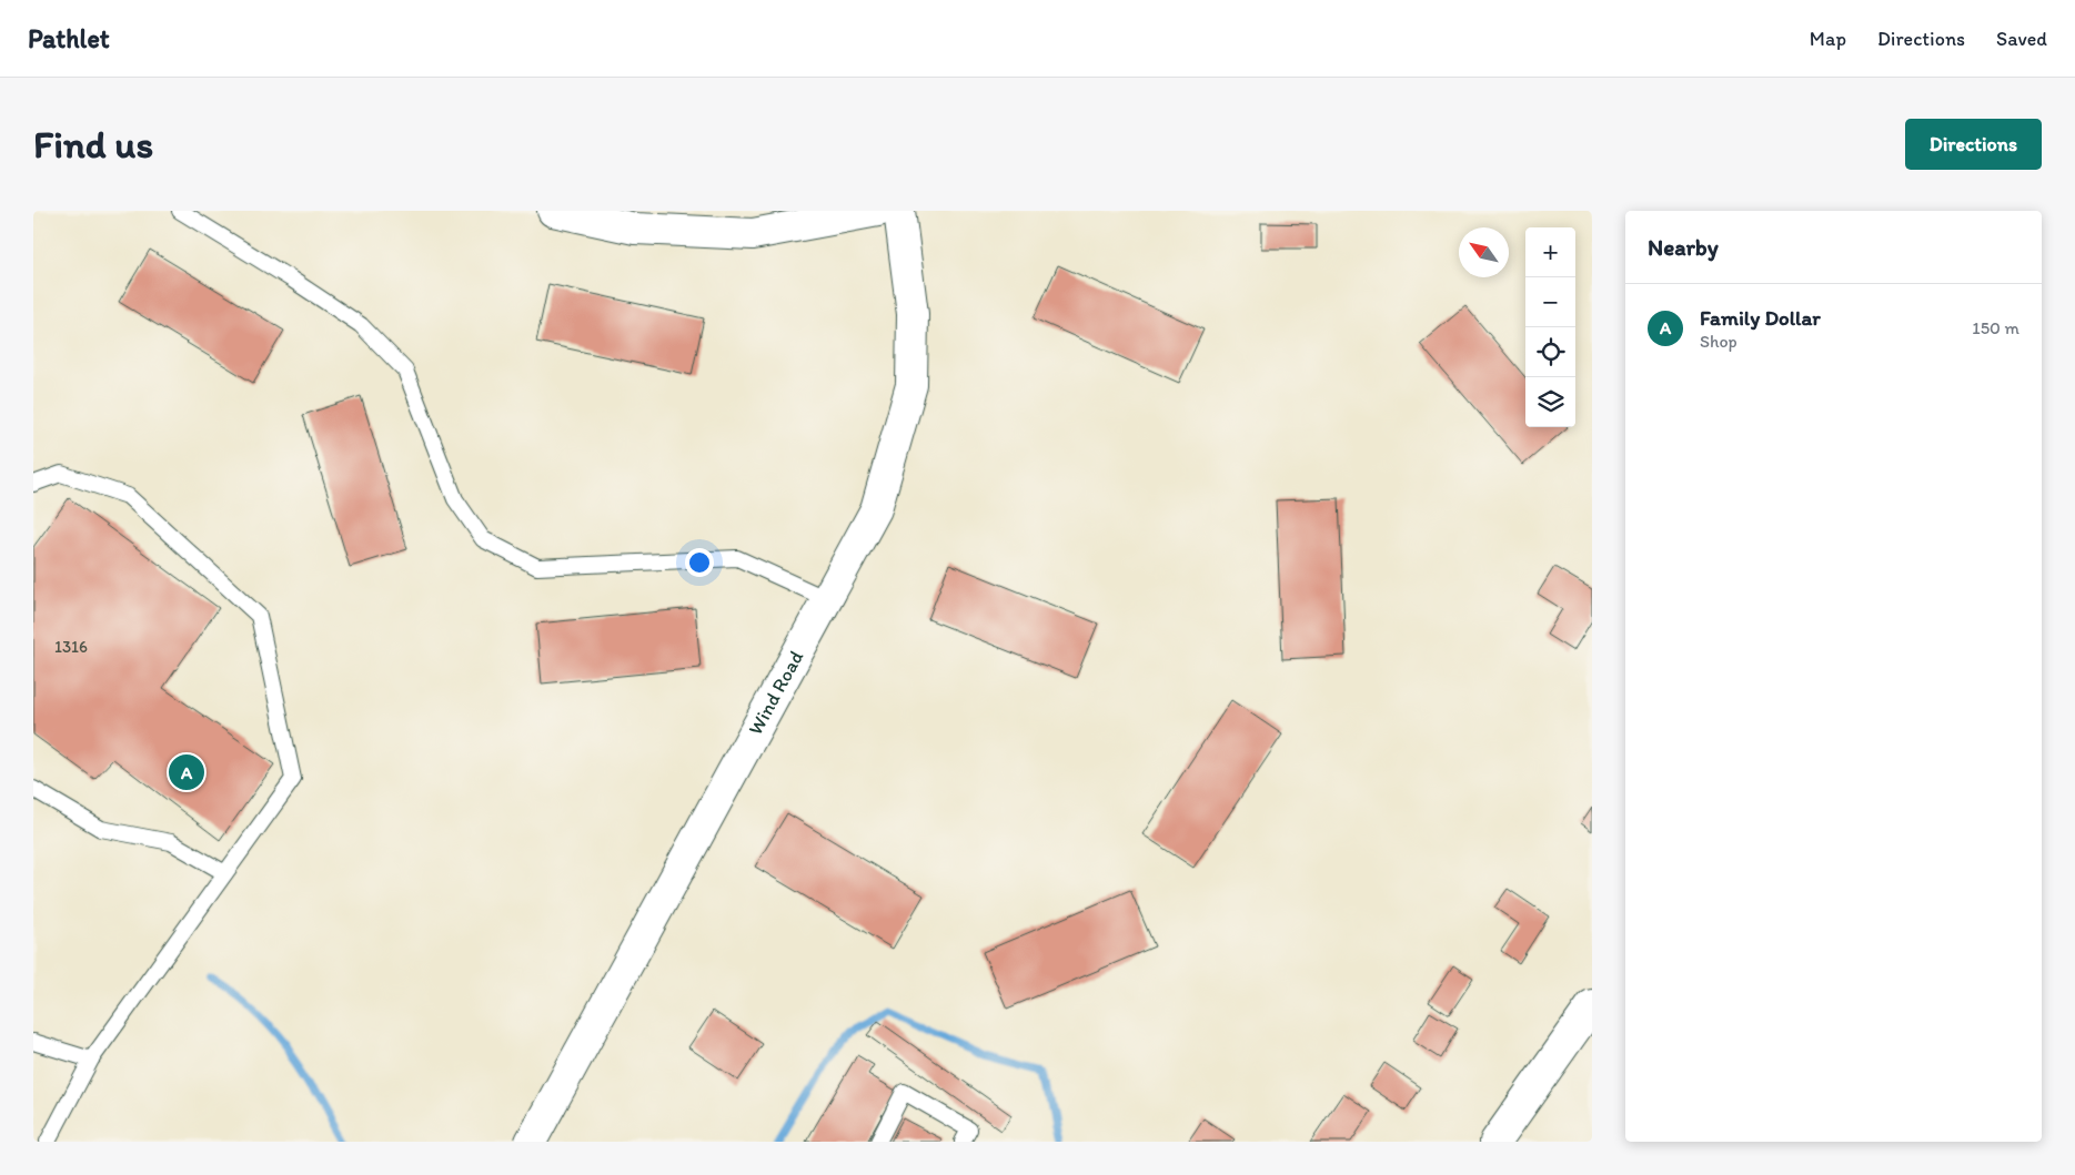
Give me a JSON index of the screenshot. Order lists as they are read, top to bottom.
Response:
{
  "streets": {
    "street": ["Wind Road"]
  },
  "house_numbers": ["1316"],
  "north": "top left",
  "page": {
    "header": "Pathlet",
    "nav": ["Map", "Directions", "Saved"],
    "buttons": "Directions",
    "title": "Find us",
    "heading": "Nearby",
    "map_buttons": ["+", "−"],
    "list": [
      {
        "mark": "A",
        "name": "Family Dollar",
        "note": "Shop",
        "value": "150 m"
      }
    ],
    "pins": "A"
  }
}
